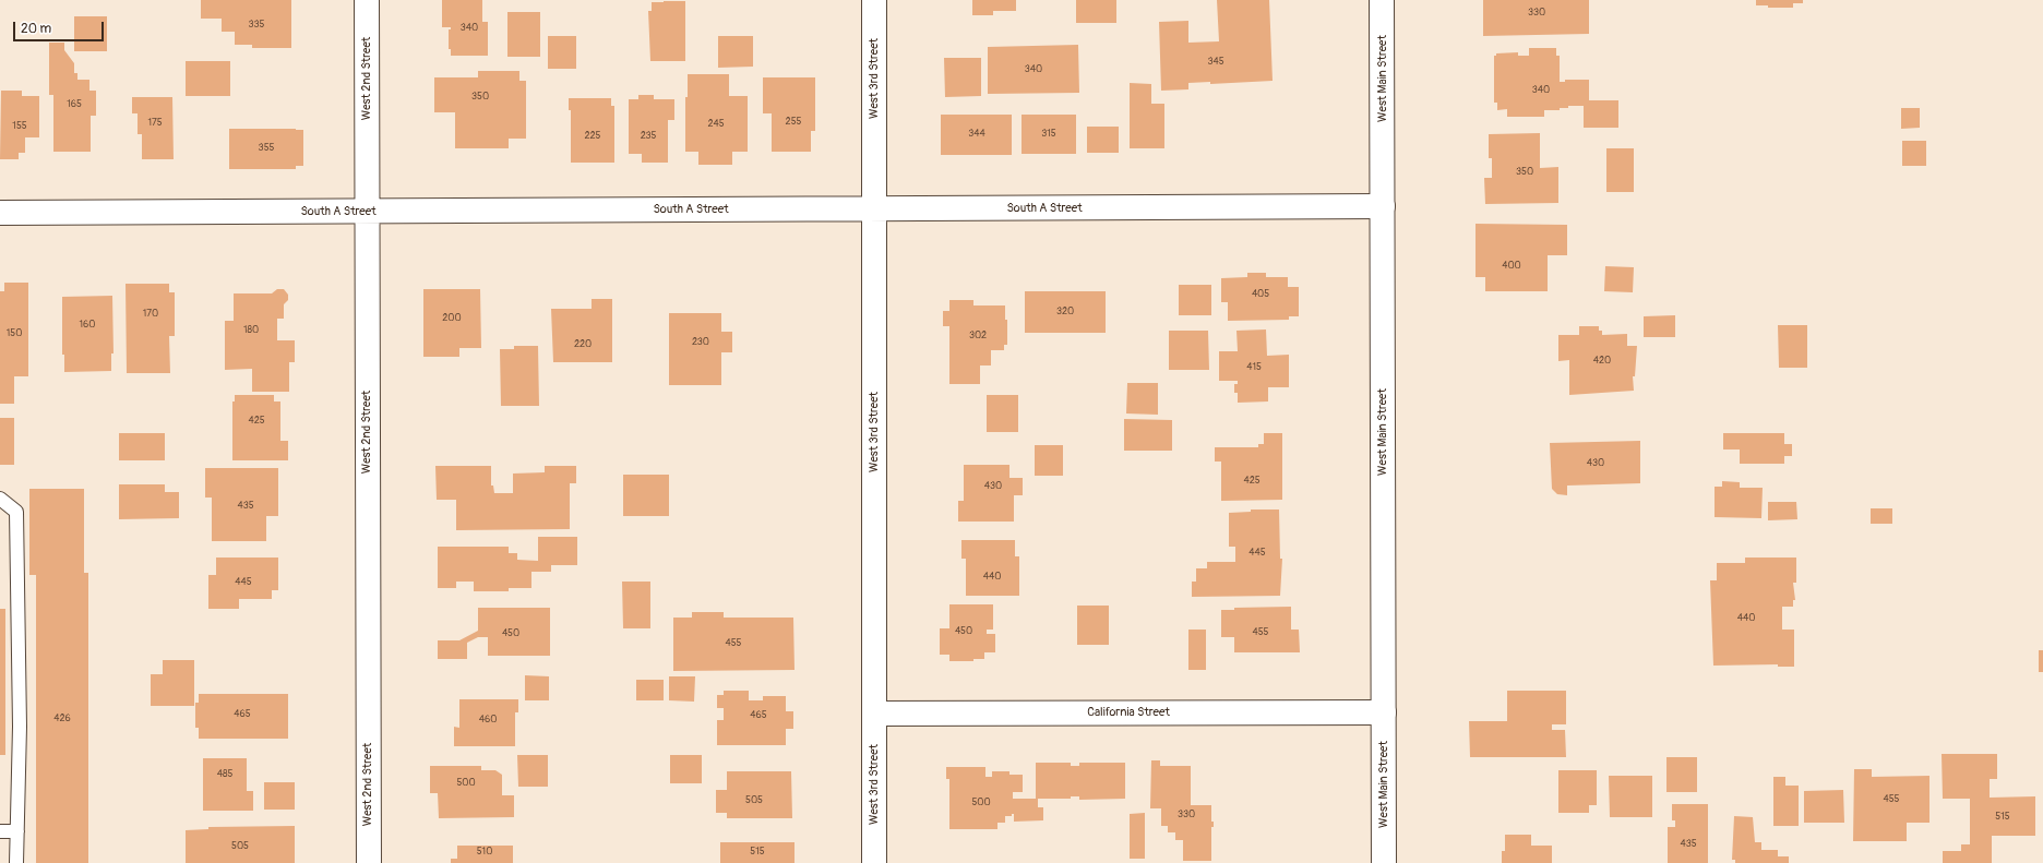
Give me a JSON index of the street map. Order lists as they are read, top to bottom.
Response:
{
  "streets": {
    "street": [
      "West 2nd Street",
      "West 3rd Street",
      "West Main Street",
      "South A Street",
      "California Street"
    ]
  },
  "crossings": [
    ["West 2nd Street", "South A Street"],
    ["West 3rd Street", "South A Street"],
    ["West 3rd Street", "California Street"],
    ["West Main Street", "South A Street"],
    ["West Main Street", "California Street"]
  ],
  "house_numbers": [
    "330",
    "335",
    "340",
    "345",
    "340",
    "340",
    "350",
    "165",
    "255",
    "175",
    "245",
    "155",
    "344",
    "315",
    "225",
    "235",
    "355",
    "350",
    "400",
    "405",
    "320",
    "170",
    "200",
    "160",
    "180",
    "150",
    "302",
    "230",
    "220",
    "420",
    "415",
    "425",
    "430",
    "425",
    "430",
    "435",
    "445",
    "440",
    "445",
    "440",
    "450",
    "455",
    "450",
    "455",
    "465",
    "465",
    "426",
    "460",
    "485",
    "500",
    "455",
    "505",
    "500",
    "330",
    "515",
    "435",
    "505",
    "510",
    "515"
  ],
  "scale_bar": "20 m"
}
